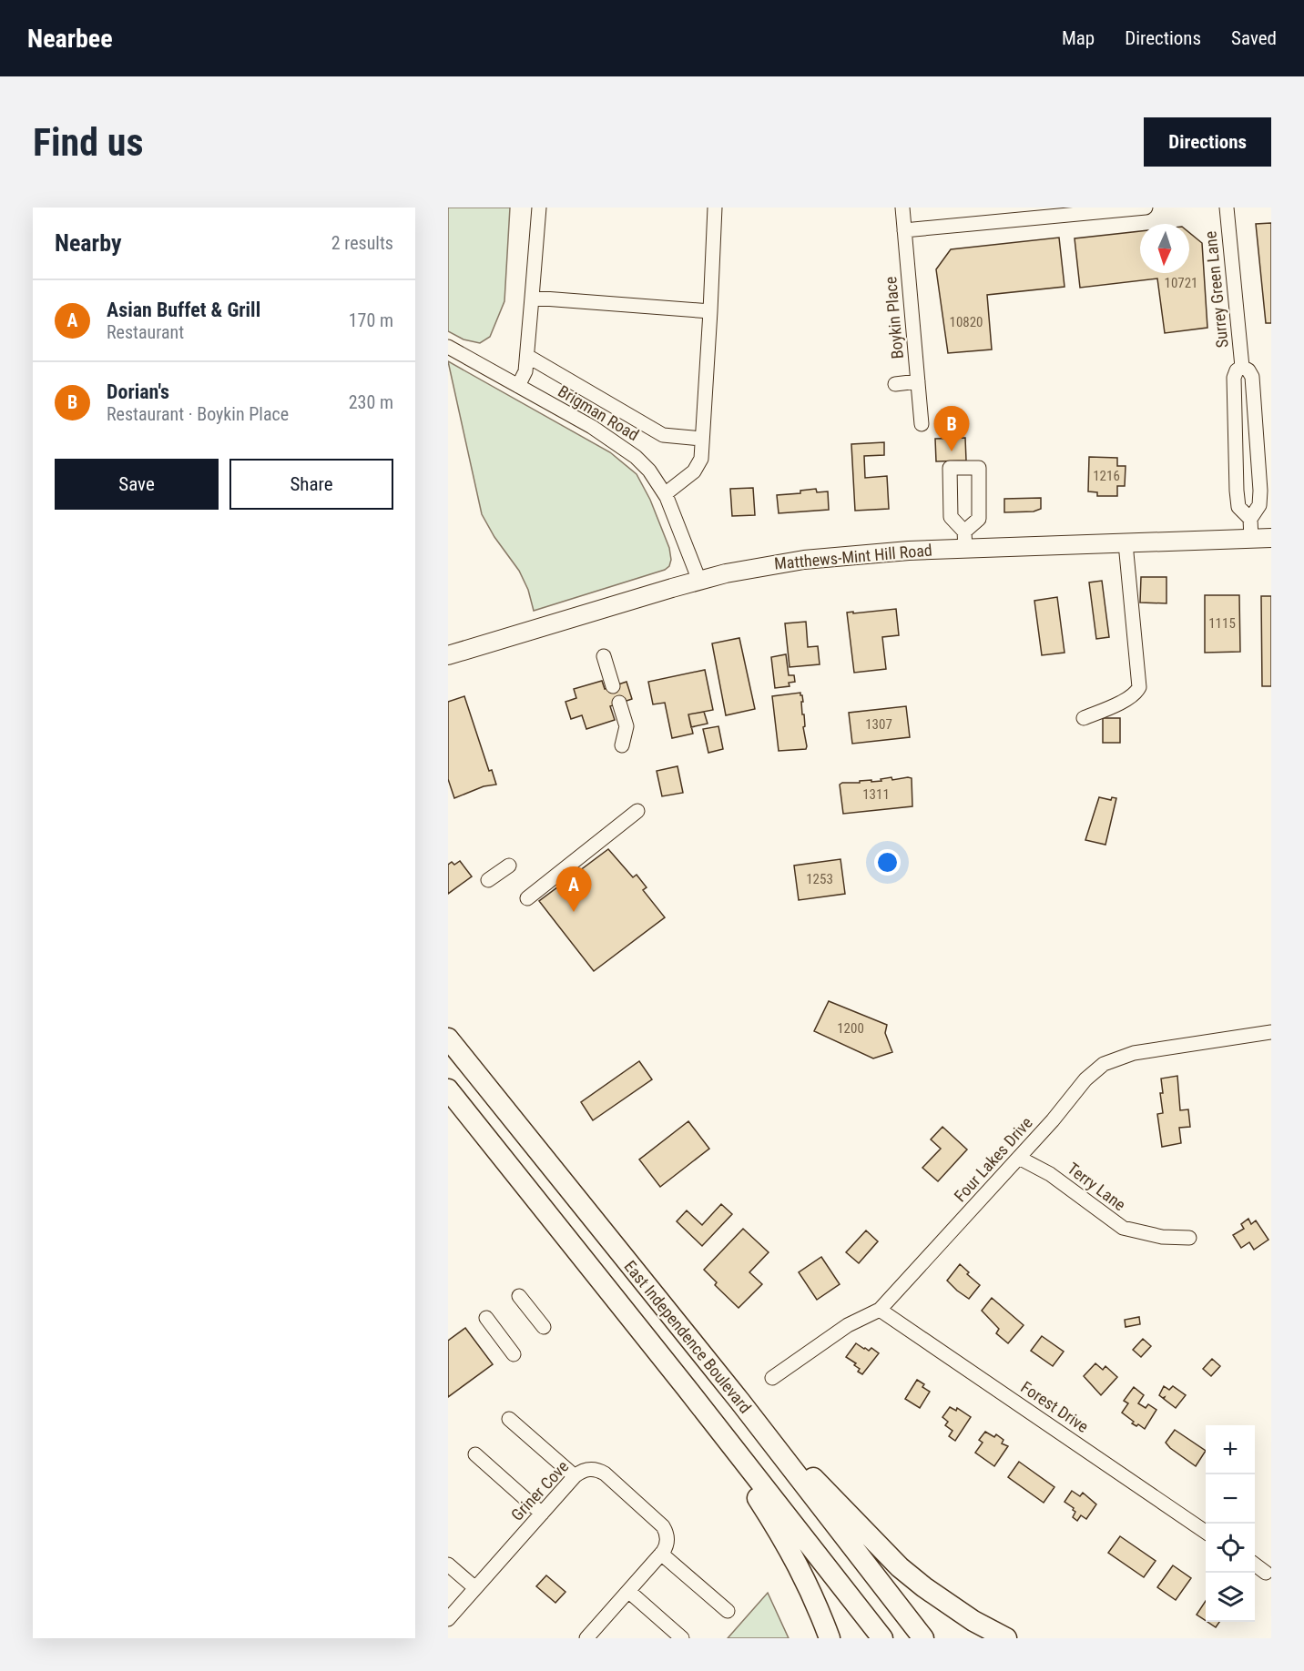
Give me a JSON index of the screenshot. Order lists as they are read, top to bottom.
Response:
{
  "streets": {
    "highway": ["East Independence Boulevard"],
    "main road": ["Matthews-Mint Hill Road"],
    "street": [
      "Surrey Green Lane",
      "Boykin Place",
      "Brigman Road",
      "Four Lakes Drive",
      "Terry Lane",
      "Forest Drive",
      "Griner Cove"
    ]
  },
  "crossings": [
    ["Surrey Green Lane", "Matthews-Mint Hill Road"],
    ["Brigman Road", "Matthews-Mint Hill Road"],
    ["Four Lakes Drive", "Terry Lane"],
    ["Four Lakes Drive", "Forest Drive"]
  ],
  "house_numbers": [
    "10721",
    "10820",
    "1216",
    "1115",
    "1307",
    "1311",
    "1253",
    "1200"
  ],
  "north": "bottom",
  "page": {
    "header": "Nearbee",
    "nav": ["Map", "Directions", "Saved"],
    "buttons": [
      "Directions",
      ["Save", "Share"]
    ],
    "title": "Find us",
    "heading": ["Nearby", "2 results"],
    "list": [
      {
        "mark": "A",
        "name": "Asian Buffet & Grill",
        "note": "Restaurant",
        "value": "170 m"
      },
      {
        "mark": "B",
        "name": "Dorian's",
        "note": "Restaurant · Boykin Place",
        "value": "230 m"
      }
    ],
    "pins": ["B", "A"],
    "map_buttons": ["+", "−"]
  }
}
